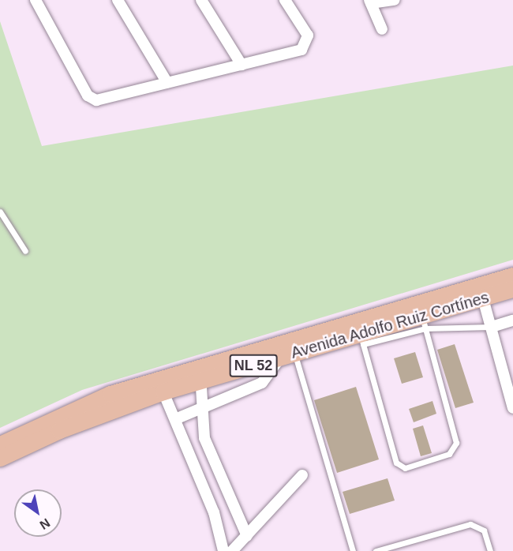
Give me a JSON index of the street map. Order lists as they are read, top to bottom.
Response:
{
  "streets": {
    "main road": ["Avenida Adolfo Ruiz Cortínes", "NL 52"]
  },
  "north": "bottom right"
}
